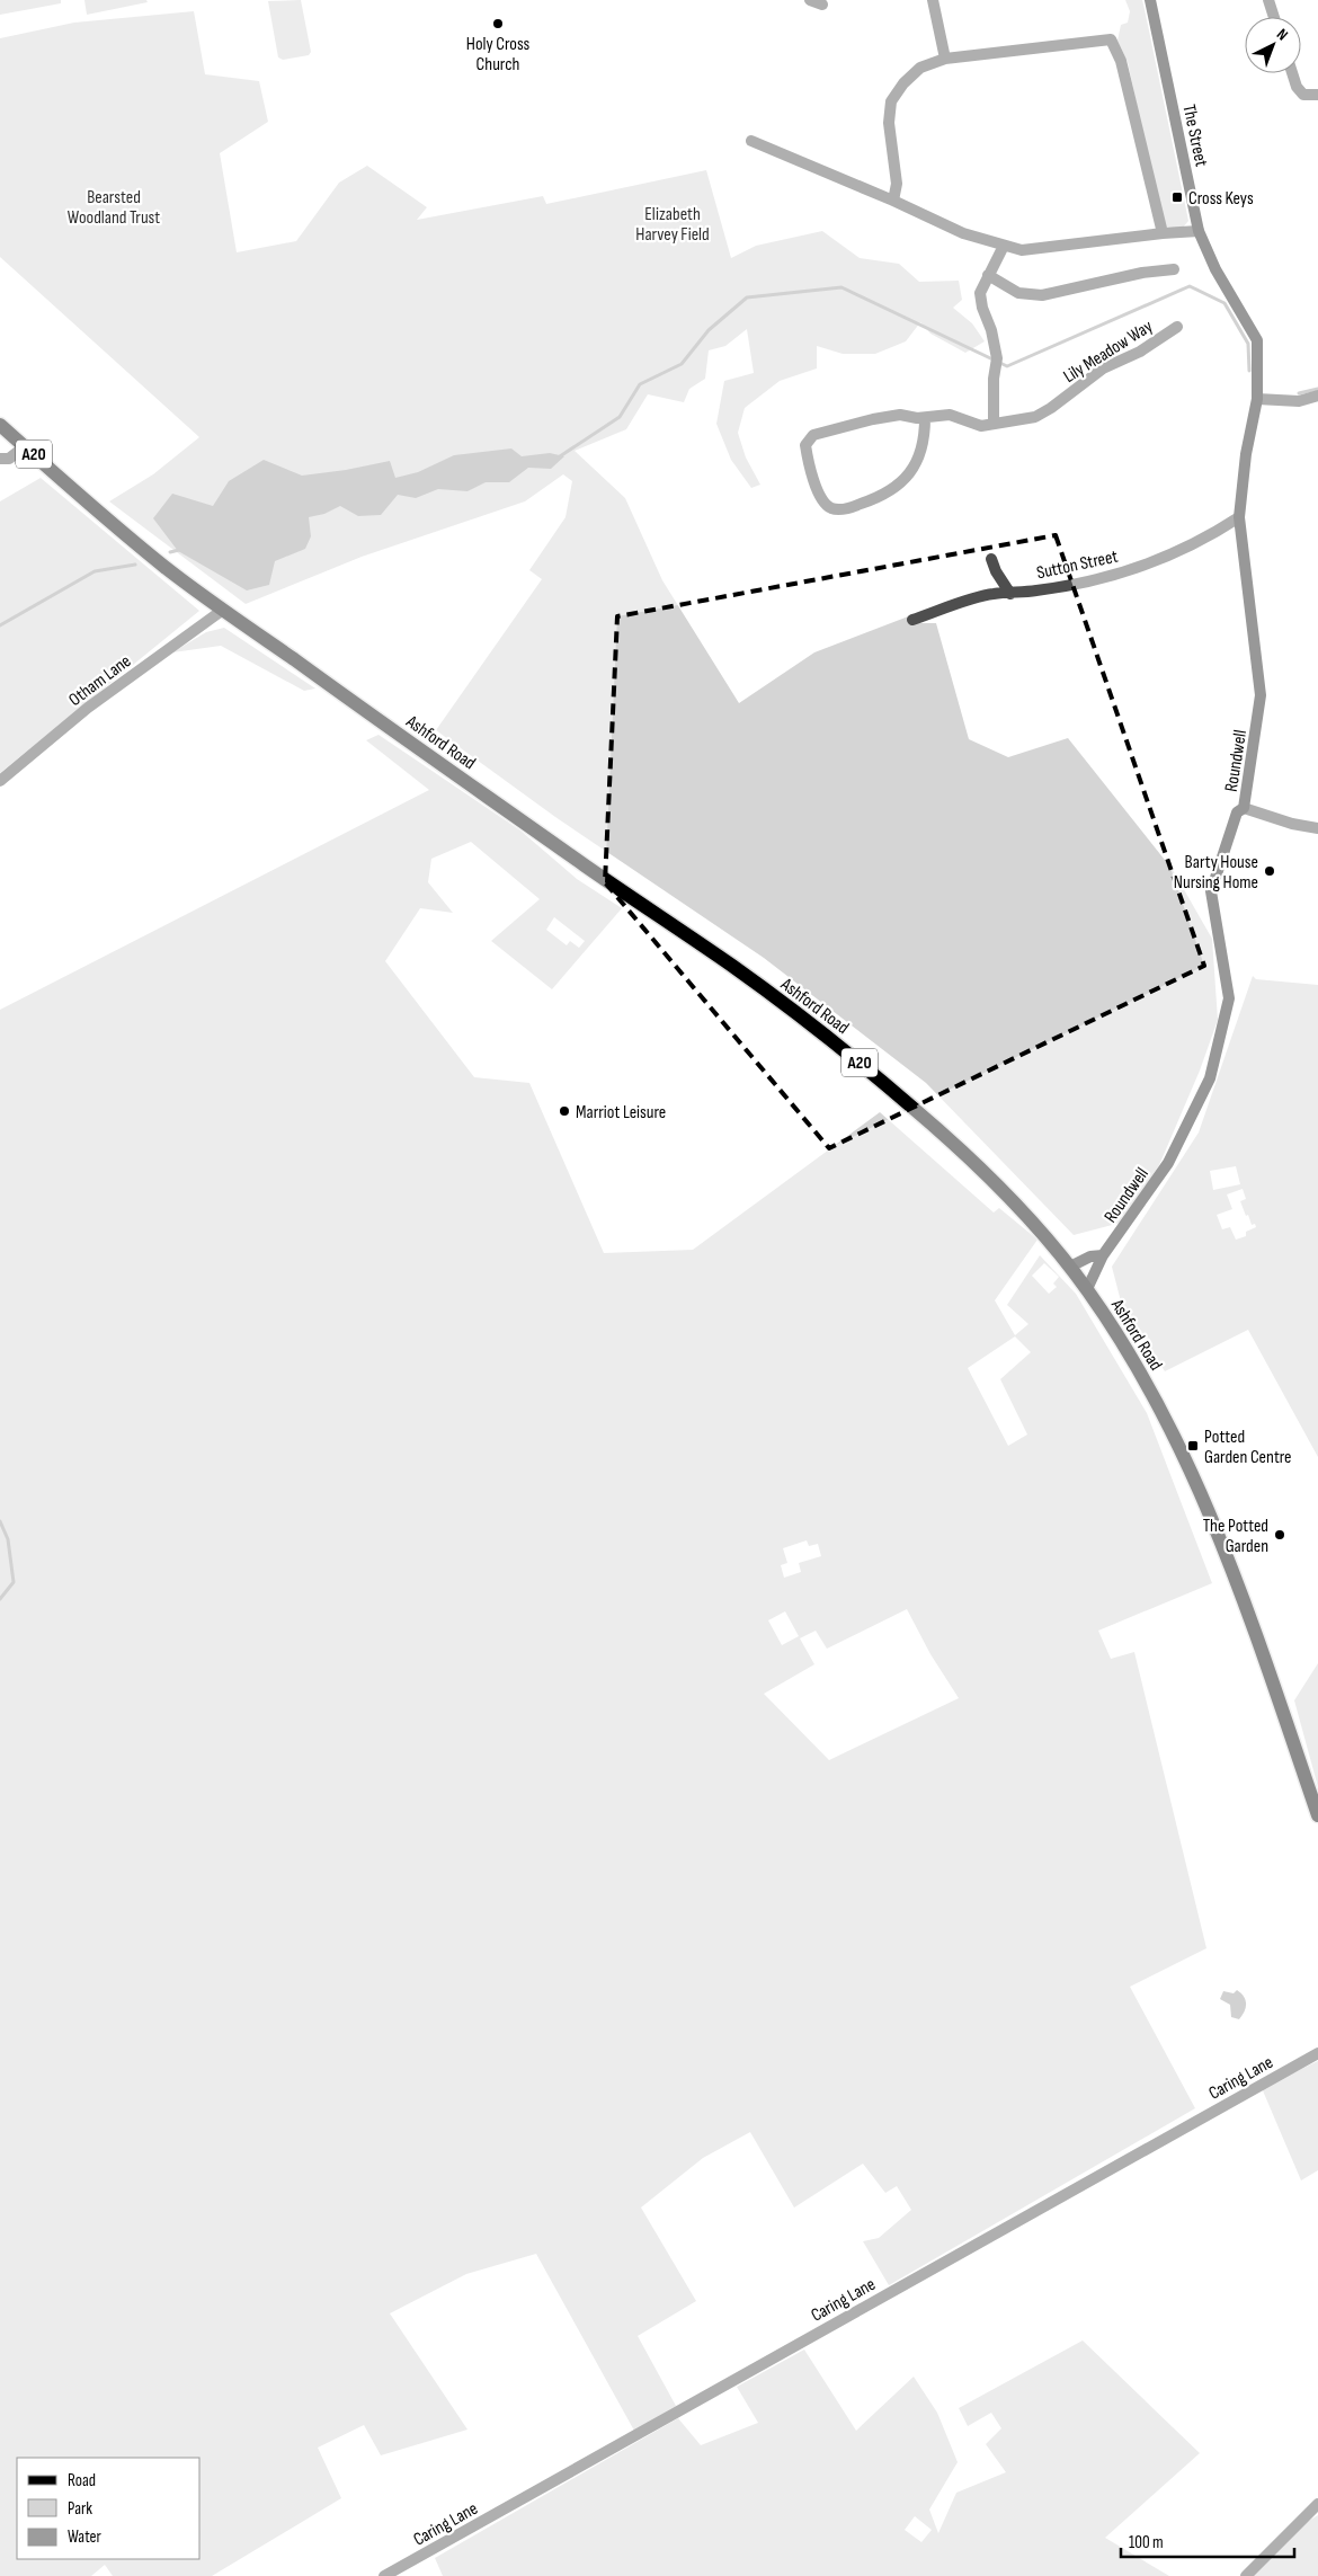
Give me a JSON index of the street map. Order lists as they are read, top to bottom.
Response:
{
  "streets": {
    "main road": ["A20", "Ashford Road"],
    "street": [
      "The Street",
      "Lily Meadow Way",
      "Sutton Street",
      "Otham Lane",
      "Roundwell",
      "Caring Lane"
    ]
  },
  "crossings": [
    ["The Street", "Roundwell"],
    ["Sutton Street", "Roundwell"],
    ["Otham Lane", "Ashford Road"],
    ["Ashford Road", "Roundwell"]
  ],
  "parks": ["Bearsted Woodland Trust", "Elizabeth Harvey Field"],
  "places": {
    "other": [
      "Holy Cross Church",
      "Barty House Nursing Home",
      "Marriot Leisure",
      "The Potted Garden"
    ],
    "transit": ["Cross Keys", "Potted Garden Centre"]
  },
  "legend": ["Road", "Park", "Water"],
  "scale_bar": "100 m",
  "north": "top right"
}
